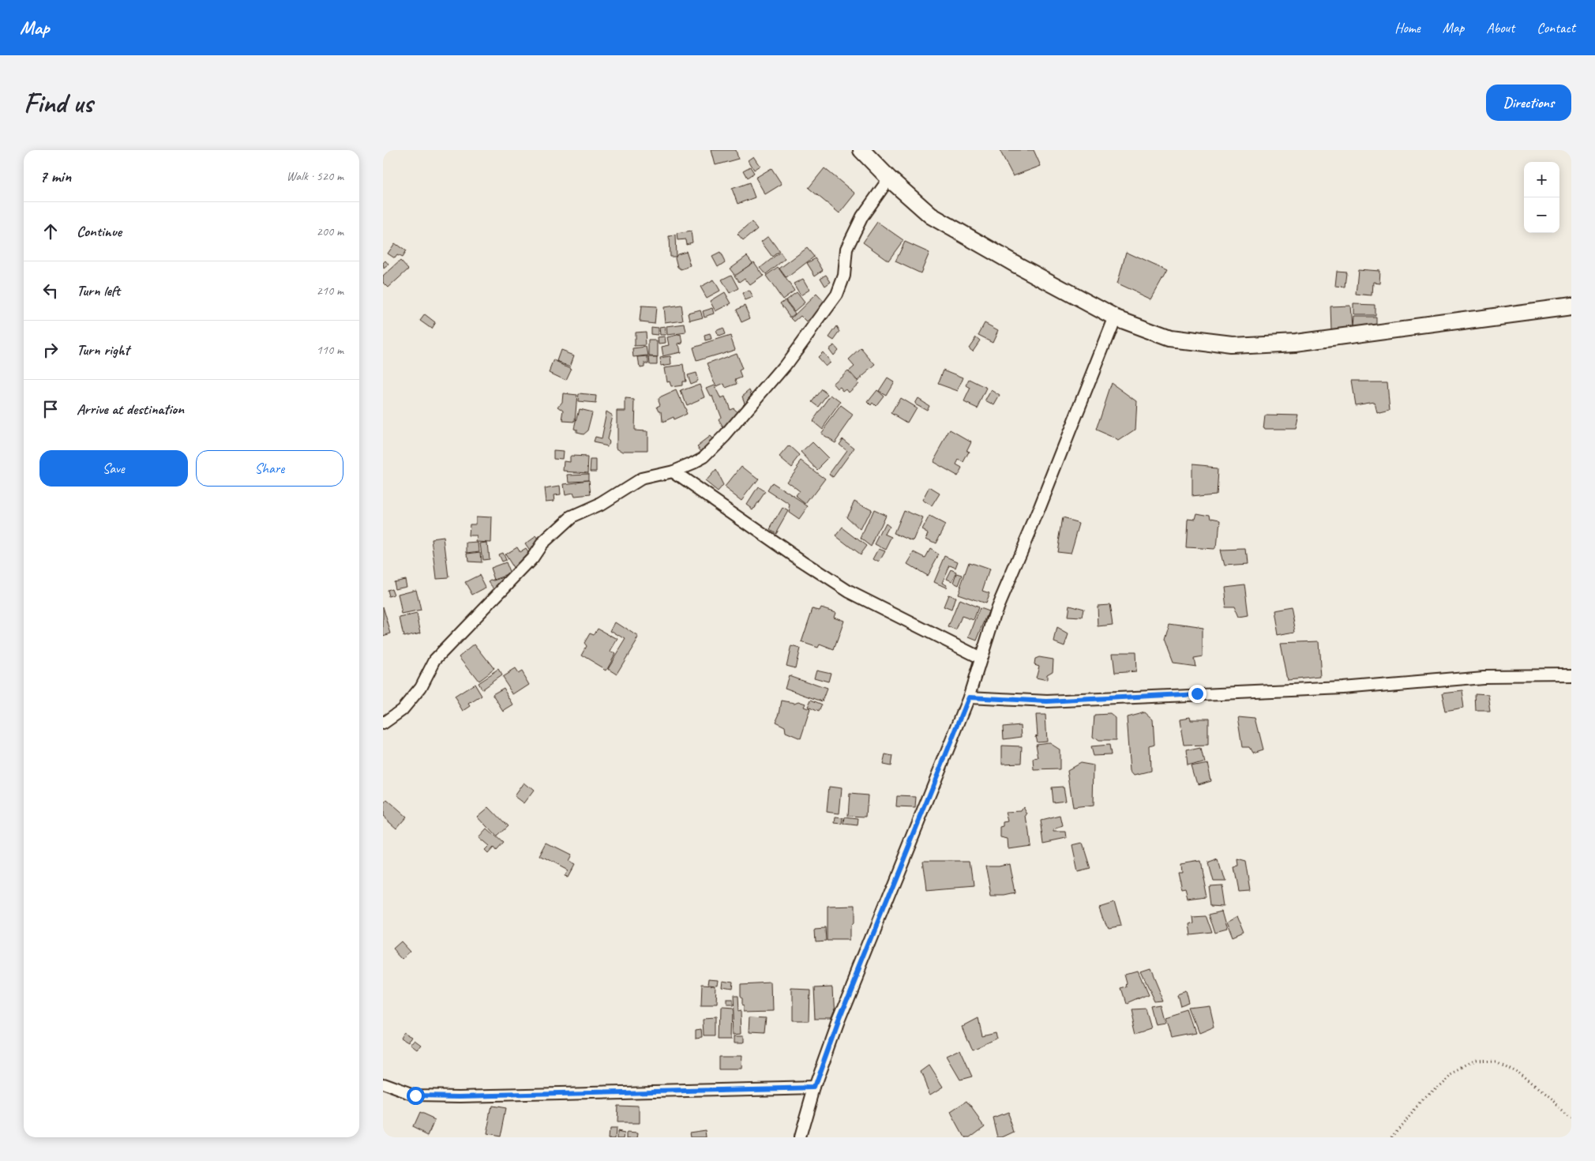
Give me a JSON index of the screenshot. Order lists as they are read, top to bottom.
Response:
{
  "page": {
    "header": "Map",
    "nav": [
      "Home",
      "Map",
      "About",
      "Contact"
    ],
    "buttons": [
      "Directions",
      ["Save", "Share"]
    ],
    "title": "Find us",
    "heading": ["7 min", "Walk · 520 m"],
    "map_buttons": ["+", "−"],
    "list": [
      ["Continue", "200 m"],
      ["Turn left", "210 m"],
      ["Turn right", "110 m"],
      "Arrive at destination"
    ]
  }
}
